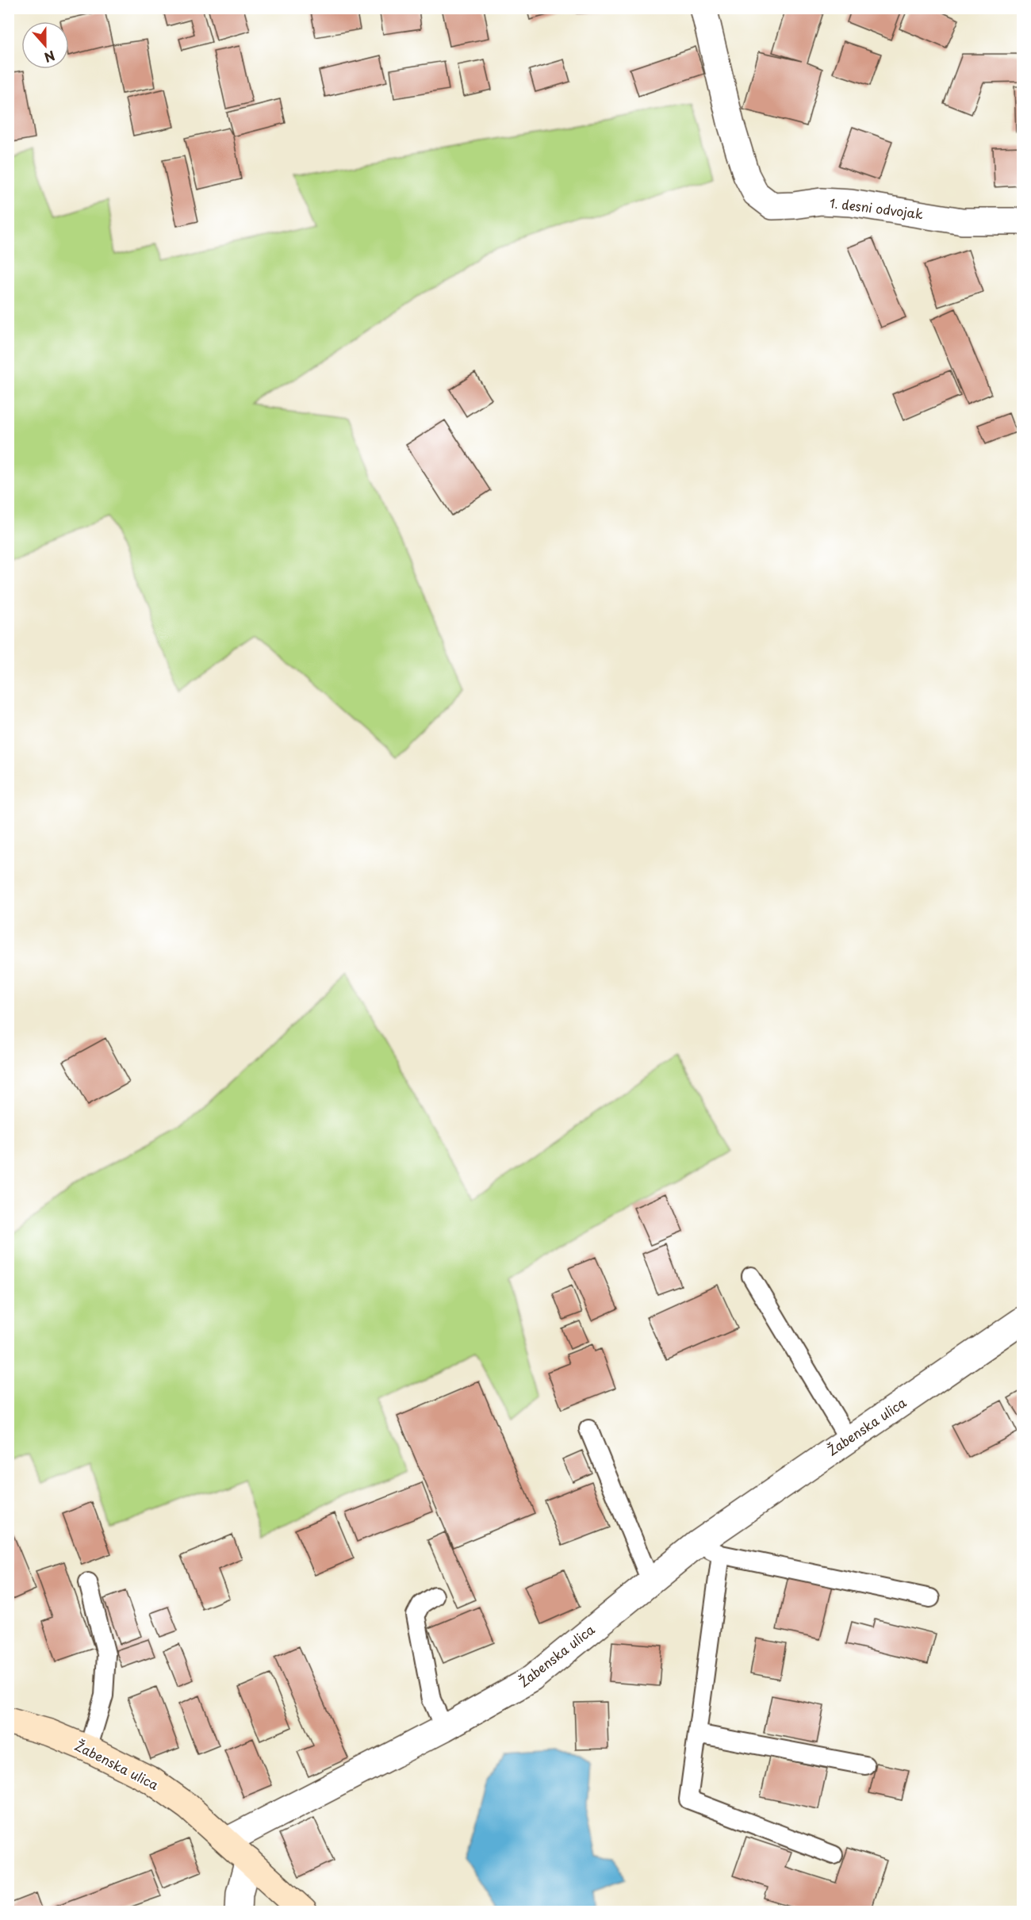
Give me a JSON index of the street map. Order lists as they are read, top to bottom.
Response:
{
  "streets": {
    "street": ["1. desni odvojak", "Žabenska ulica"]
  },
  "north": "bottom"
}
